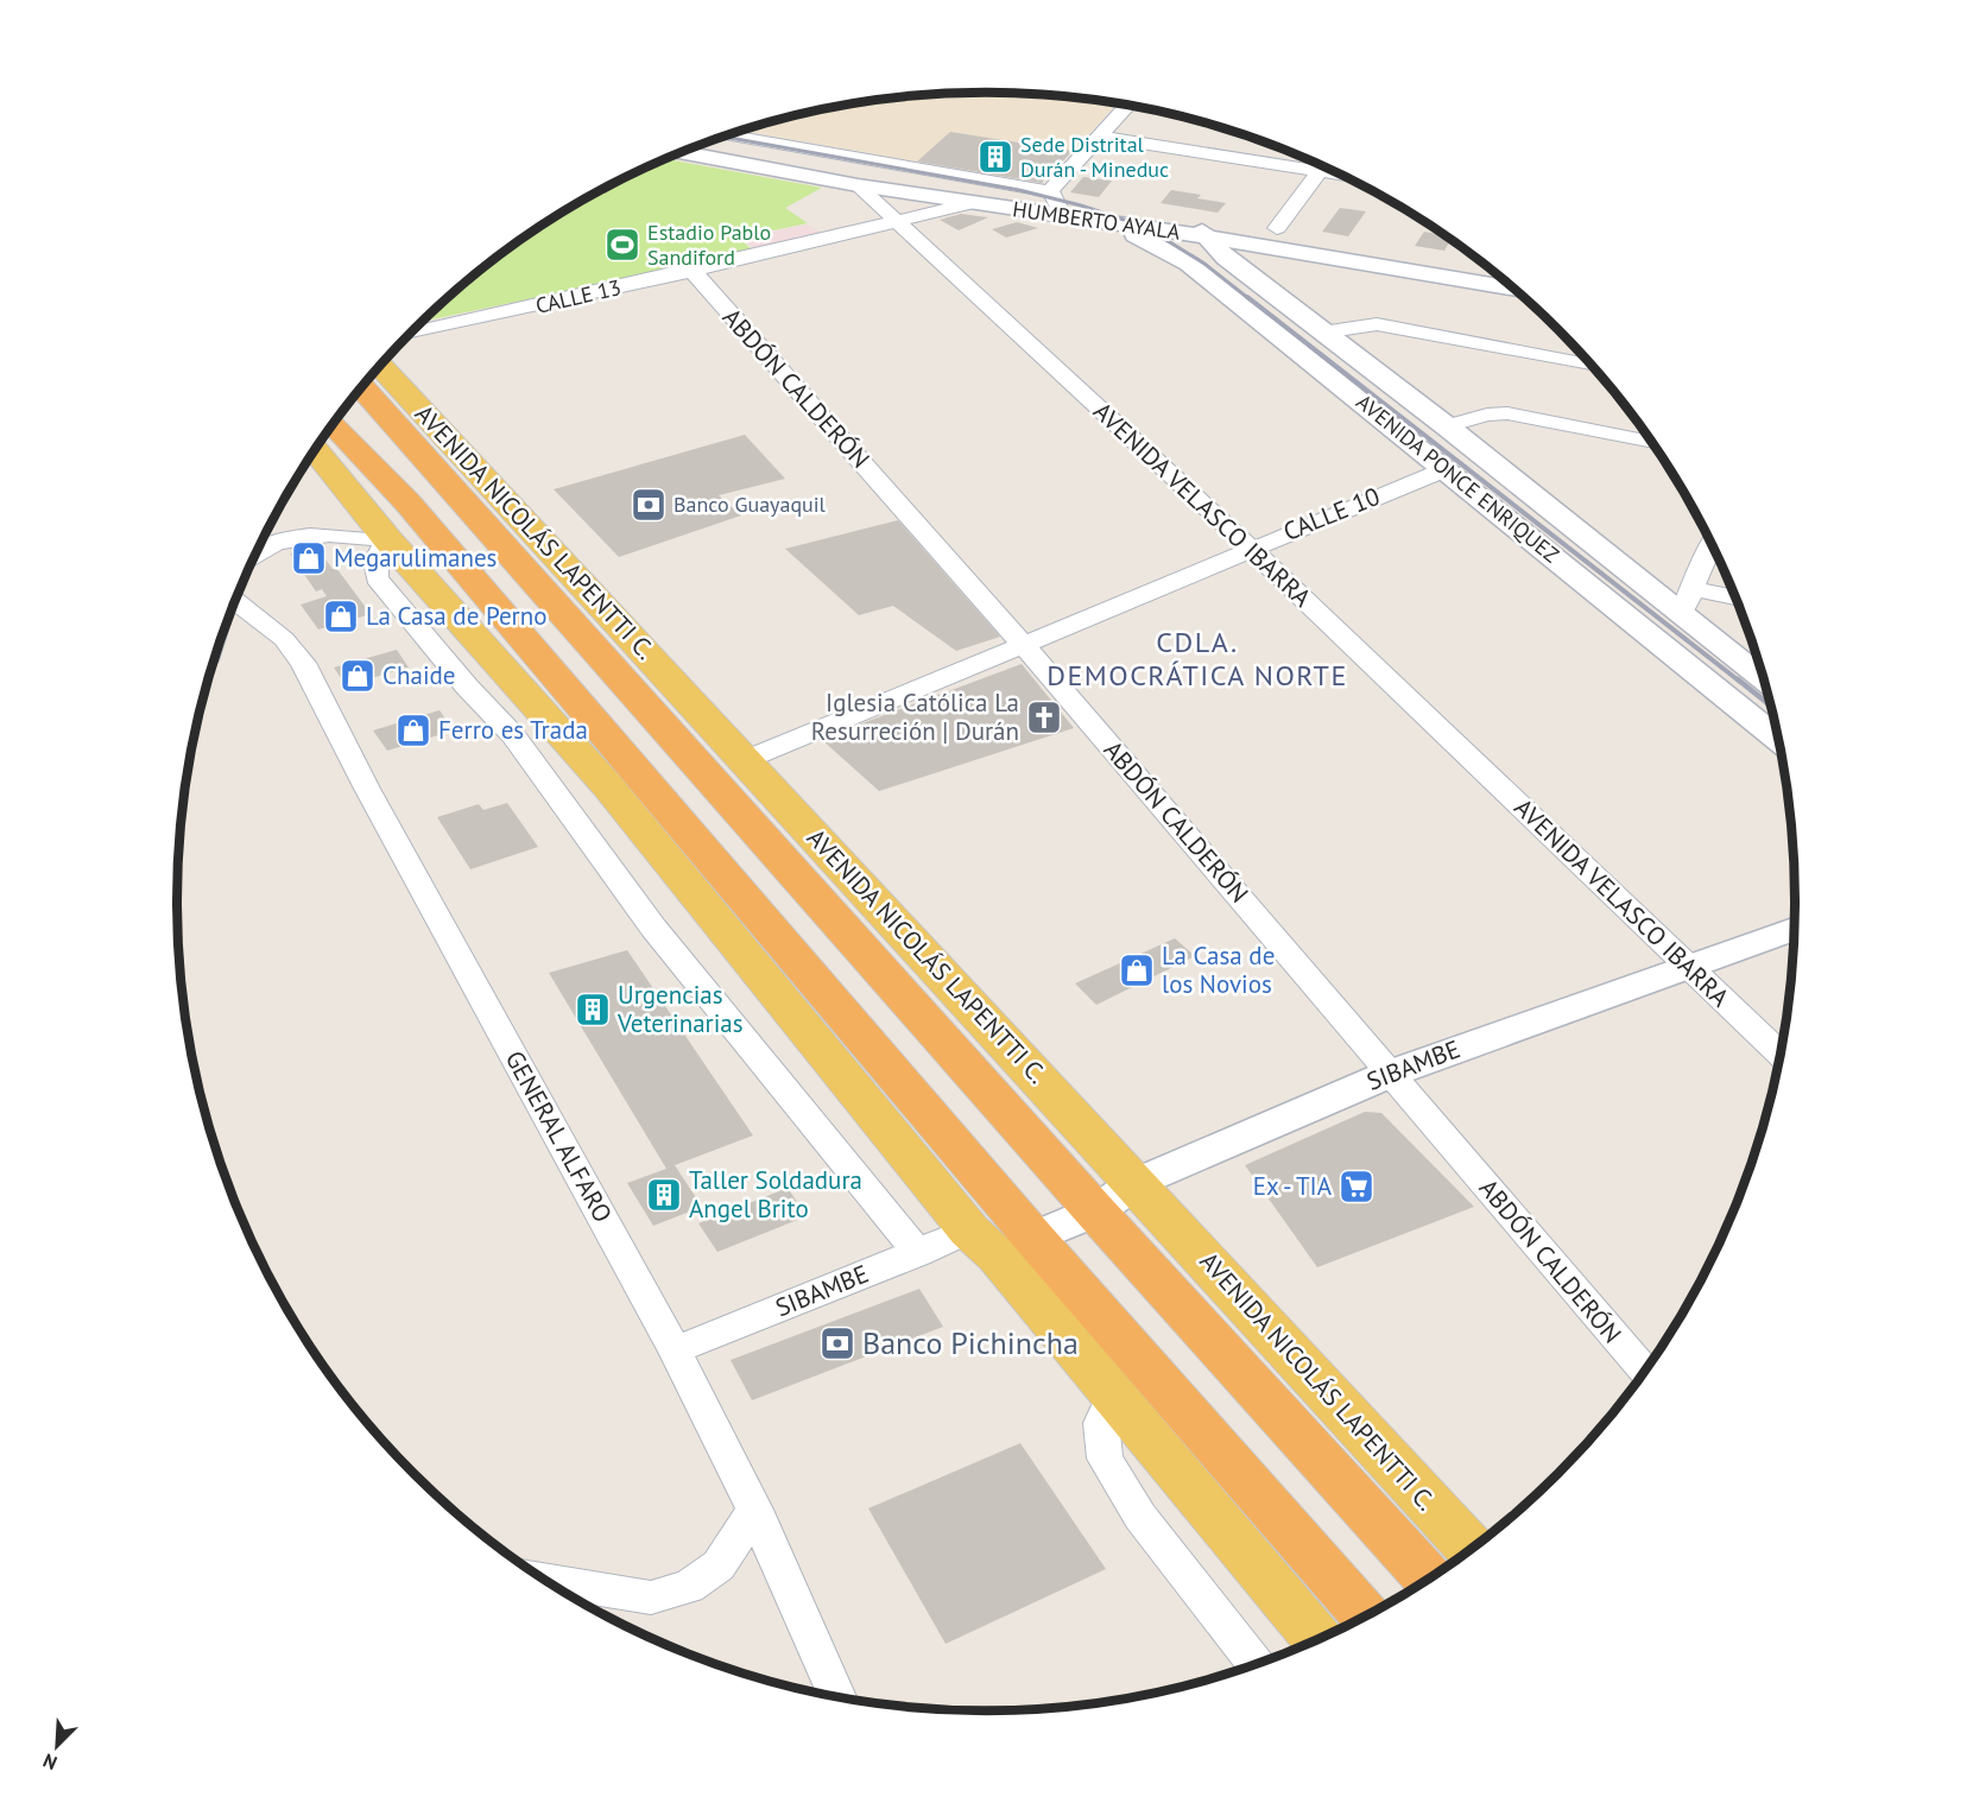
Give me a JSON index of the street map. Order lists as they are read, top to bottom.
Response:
{
  "streets": {
    "highway": ["AVENIDA NICOLÁS LAPENTTI C."],
    "street": [
      "HUMBERTO AYALA",
      "CALLE 13",
      "ABDÓN CALDERÓN",
      "AVENIDA PONCE ENRIQUEZ",
      "AVENIDA VELASCO IBARRA",
      "CALLE 10",
      "SIBAMBE",
      "GENERAL ALFARO"
    ]
  },
  "crossings": [
    ["HUMBERTO AYALA", "CALLE 13"],
    ["HUMBERTO AYALA", "AVENIDA PONCE ENRIQUEZ"],
    ["HUMBERTO AYALA", "AVENIDA VELASCO IBARRA"],
    ["CALLE 13", "ABDÓN CALDERÓN"],
    ["CALLE 13", "AVENIDA VELASCO IBARRA"],
    ["ABDÓN CALDERÓN", "CALLE 10"],
    ["ABDÓN CALDERÓN", "SIBAMBE"],
    ["AVENIDA PONCE ENRIQUEZ", "CALLE 10"],
    ["AVENIDA VELASCO IBARRA", "CALLE 10"],
    ["AVENIDA VELASCO IBARRA", "SIBAMBE"],
    ["CALLE 10", "AVENIDA NICOLÁS LAPENTTI C."],
    ["AVENIDA NICOLÁS LAPENTTI C.", "SIBAMBE"],
    ["SIBAMBE", "GENERAL ALFARO"]
  ],
  "districts": ["CDLA. DEMOCRÁTICA NORTE"],
  "places": {
    "building": ["Sede Distrital Durán - Mineduc", "Urgencias Veterinarias", "Taller Soldadura Angel Brito"],
    "sports": ["Estadio Pablo Sandiford"],
    "bank": ["Banco Guayaquil", "Banco Pichincha"],
    "shop": [
      "Megarulimanes",
      "La Casa de Perno",
      "Chaide",
      "Ferro es Trada",
      "La Casa de los Novios"
    ],
    "church": ["Iglesia Católica La Resurreción | Durán"],
    "supermarket": ["Ex - TIA"]
  },
  "north": "bottom left"
}
